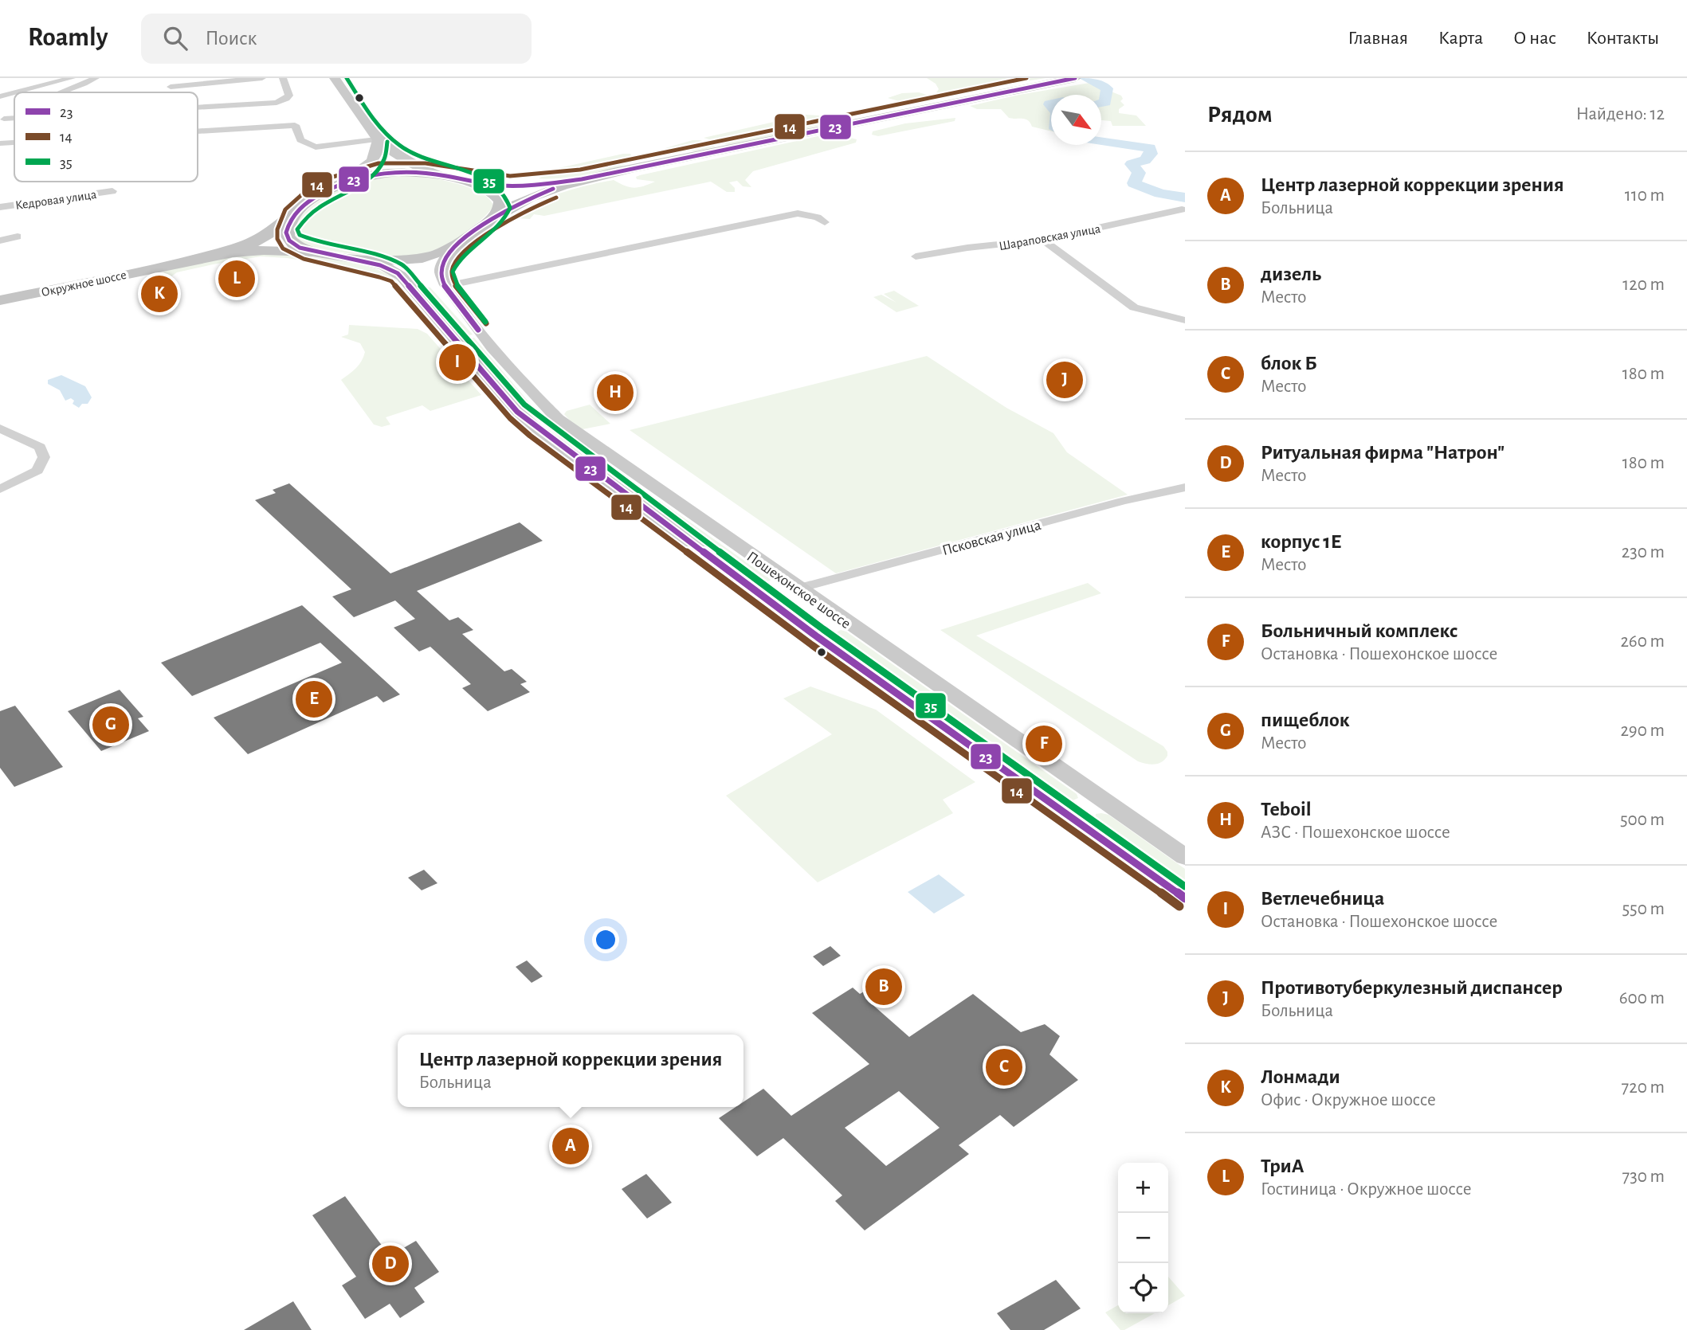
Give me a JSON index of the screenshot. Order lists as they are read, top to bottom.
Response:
{
  "streets": {
    "main road": ["Окружное шоссе", "Пошехонское шоссе"],
    "street": ["Кедровая улица", "Шараповская улица", "Псковская улица"]
  },
  "crossings": [
    ["Окружное шоссе", "Пошехонское шоссе"],
    ["Псковская улица", "Пошехонское шоссе"]
  ],
  "lines": ["transit line 23", "transit line 14", "transit line 35"],
  "legend": ["23", "14", "35"],
  "north": "bottom right",
  "page": {
    "header": "Roamly",
    "search": "Поиск",
    "nav": [
      "Главная",
      "Карта",
      "О нас",
      "Контакты"
    ],
    "heading": ["Рядом", "Найдено: 12"],
    "list": [
      {
        "mark": "A",
        "name": "Центр лазерной коррекции зрения",
        "note": "Больница",
        "value": "110 m"
      },
      {
        "mark": "B",
        "name": "дизель",
        "note": "Место",
        "value": "120 m"
      },
      {
        "mark": "C",
        "name": "блок Б",
        "note": "Место",
        "value": "180 m"
      },
      {
        "mark": "D",
        "name": "Ритуальная фирма \"Натрон\"",
        "note": "Место",
        "value": "180 m"
      },
      {
        "mark": "E",
        "name": "корпус 1Е",
        "note": "Место",
        "value": "230 m"
      },
      {
        "mark": "F",
        "name": "Больничный комплекс",
        "note": "Остановка · Пошехонское шоссе",
        "value": "260 m"
      },
      {
        "mark": "G",
        "name": "пищеблок",
        "note": "Место",
        "value": "290 m"
      },
      {
        "mark": "H",
        "name": "Teboil",
        "note": "АЗС · Пошехонское шоссе",
        "value": "500 m"
      },
      {
        "mark": "I",
        "name": "Ветлечебница",
        "note": "Остановка · Пошехонское шоссе",
        "value": "550 m"
      },
      {
        "mark": "J",
        "name": "Противотуберкулезный диспансер",
        "note": "Больница",
        "value": "600 m"
      },
      {
        "mark": "K",
        "name": "Лонмади",
        "note": "Офис · Окружное шоссе",
        "value": "720 m"
      },
      {
        "mark": "L",
        "name": "ТриА",
        "note": "Гостиница · Окружное шоссе",
        "value": "730 m"
      }
    ],
    "pins": [
      "L",
      "K",
      "I",
      "J",
      "H",
      "E",
      "G",
      "F",
      "B",
      "C",
      "A",
      "D"
    ],
    "popup": ["Центр лазерной коррекции зрения", "Больница"],
    "map_buttons": ["+", "−"]
  }
}
